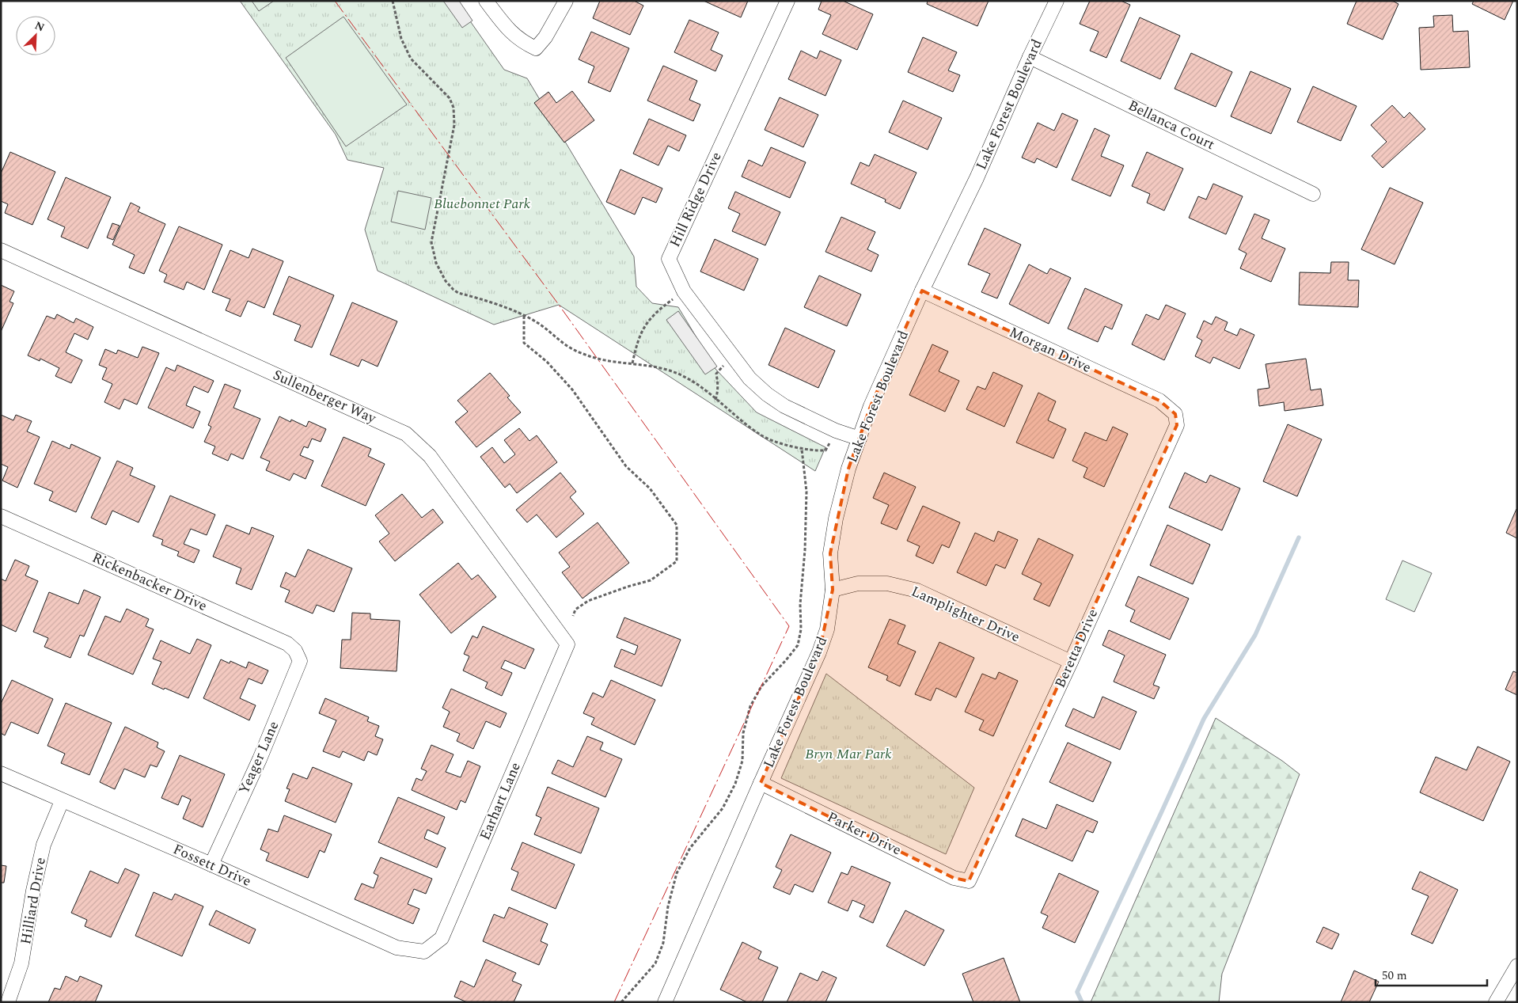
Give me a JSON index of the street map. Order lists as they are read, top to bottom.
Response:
{
  "streets": {
    "street": [
      "Lake Forest Boulevard",
      "Bellanca Court",
      "Hill Ridge Drive",
      "Morgan Drive",
      "Sullenberger Way",
      "Rickenbacker Drive",
      "Lamplighter Drive",
      "Beretta Drive",
      "Yeager Lane",
      "Earhart Lane",
      "Parker Drive",
      "Fossett Drive",
      "Hilliard Drive"
    ]
  },
  "crossings": [
    ["Lake Forest Boulevard", "Bellanca Court"],
    ["Lake Forest Boulevard", "Hill Ridge Drive"],
    ["Lake Forest Boulevard", "Morgan Drive"],
    ["Lake Forest Boulevard", "Lamplighter Drive"],
    ["Lake Forest Boulevard", "Parker Drive"],
    ["Morgan Drive", "Beretta Drive"],
    ["Sullenberger Way", "Earhart Lane"],
    ["Rickenbacker Drive", "Yeager Lane"],
    ["Lamplighter Drive", "Beretta Drive"],
    ["Beretta Drive", "Parker Drive"],
    ["Yeager Lane", "Fossett Drive"],
    ["Earhart Lane", "Fossett Drive"],
    ["Fossett Drive", "Hilliard Drive"]
  ],
  "parks": ["Bluebonnet Park", "Bryn Mar Park"],
  "scale_bar": "50 m",
  "north": "top right"
}
